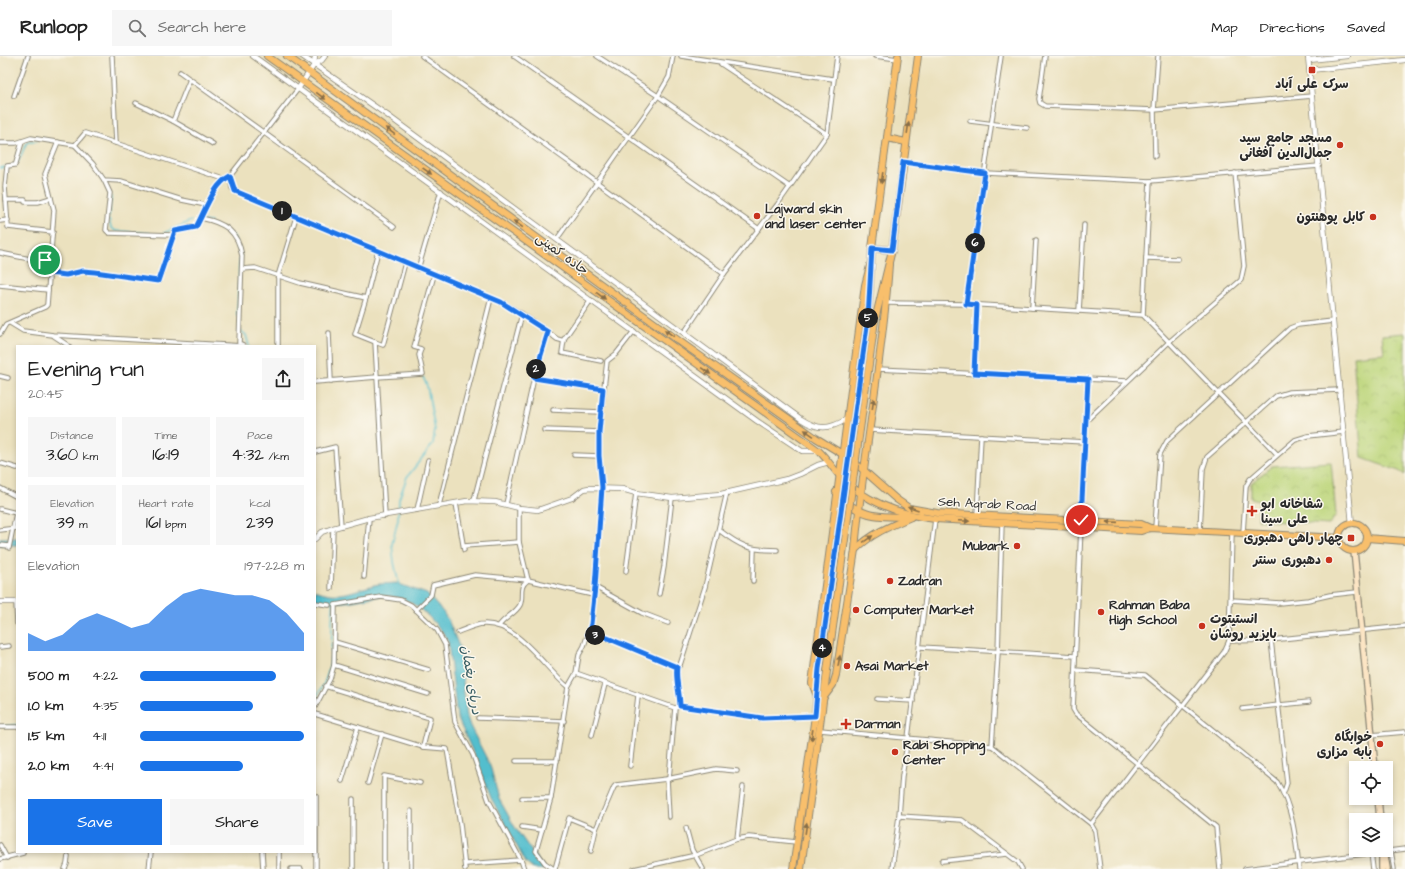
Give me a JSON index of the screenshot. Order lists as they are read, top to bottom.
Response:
{
  "streets": {
    "main road": ["جاده کمپنی", "Seh Aqrab Road"]
  },
  "crossings": [
    ["جاده کمپنی", "Seh Aqrab Road"]
  ],
  "water": ["دریای پغمان"],
  "places": {
    "transit": ["سرک علی آباد", "چهار راهی دهبوری"],
    "other": [
      "مسجد جامع سید جمال‌الدین افغانی",
      "Lajward skin and laser center",
      "کابل پوهنتون",
      "Mubark",
      "دهبوری سنتر",
      "Zadran",
      "Computer Market",
      "Rahman Baba High School",
      "انستیتوت بایزید روشان",
      "Asai Market",
      "خوابگاه بابه مزاری",
      "Rabi Shopping Center"
    ],
    "health": ["شفاخانه ابو علی سینا", "Darman"]
  },
  "page": {
    "header": "Runloop",
    "search": "Search here",
    "nav": ["Map", "Directions", "Saved"],
    "pins": [
      "1",
      "6",
      "5",
      "2",
      "3",
      "4"
    ],
    "heading": ["Evening run", "20:45"],
    "stats": [
      ["Distance", "3.60 km"],
      ["Time", "16:19"],
      ["Pace", "4:32 /km"],
      ["Elevation", "39 m"],
      ["Heart rate", "161 bpm"],
      ["kcal", "239"]
    ],
    "chart": ["Elevation", "197–228 m"],
    "list": [
      {
        "name": "500 m",
        "note": "4:22"
      },
      {
        "name": "1.0 km",
        "note": "4:35"
      },
      {
        "name": "1.5 km",
        "note": "4:11"
      },
      {
        "name": "2.0 km",
        "note": "4:41"
      }
    ],
    "buttons": ["Save", "Share"]
  }
}
